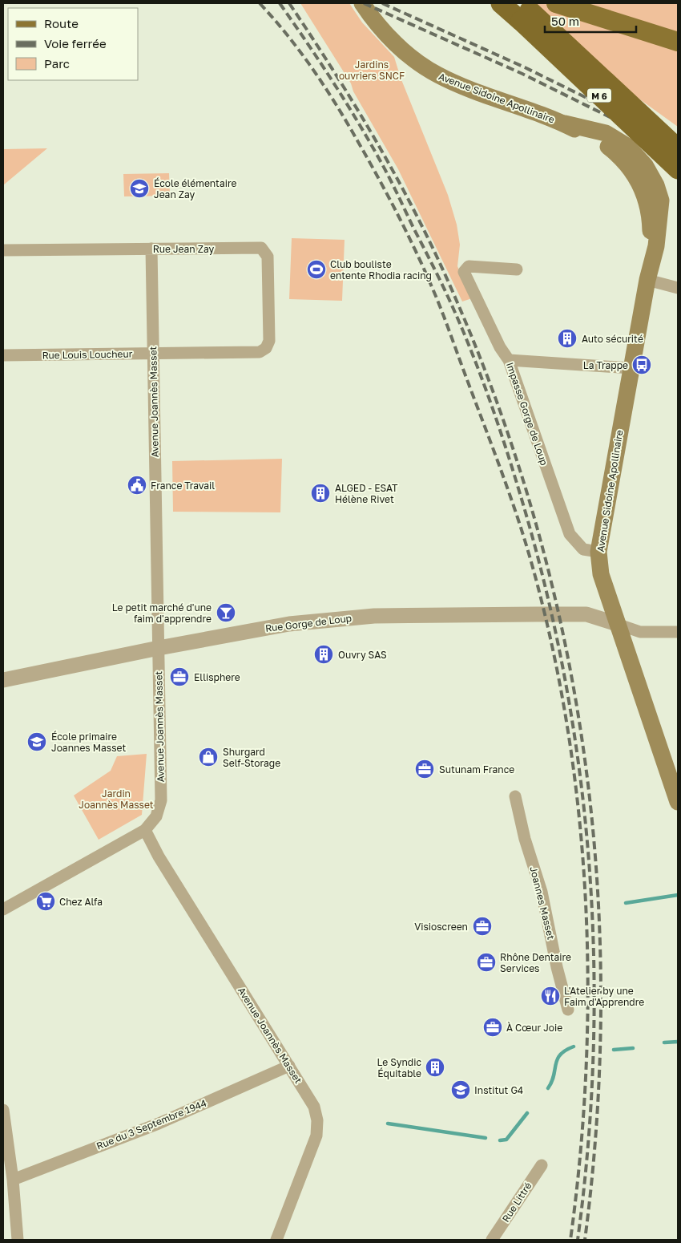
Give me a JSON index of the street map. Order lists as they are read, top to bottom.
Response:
{
  "streets": {
    "highway": ["M 6"],
    "main road": ["Avenue Sidoine Apollinaire"],
    "street": [
      "Rue Jean Zay",
      "Rue Louis Loucheur",
      "Avenue Joannès Masset",
      "Impasse Gorge de Loup",
      "Rue Gorge de Loup",
      "Joannes Masset",
      "Rue du 3 Septembre 1944",
      "Rue Littré"
    ]
  },
  "crossings": [
    ["Avenue Sidoine Apollinaire", "Impasse Gorge de Loup"],
    ["Avenue Sidoine Apollinaire", "Rue Gorge de Loup"],
    ["Rue Jean Zay", "Rue Louis Loucheur"],
    ["Rue Jean Zay", "Avenue Joannès Masset"],
    ["Rue Louis Loucheur", "Avenue Joannès Masset"],
    ["Avenue Joannès Masset", "Rue Gorge de Loup"],
    ["Avenue Joannès Masset", "Rue du 3 Septembre 1944"]
  ],
  "parks": ["Jardins ouvriers SNCF", "Jardin Joannès Masset"],
  "places": {
    "school or university": ["École élémentaire Jean Zay", "École primaire Joannes Masset", "Institut G4"],
    "sports": ["Club bouliste entente Rhodia racing"],
    "building": [
      "Auto sécurité",
      "ALGED - ESAT Hélène Rivet",
      "Ouvry SAS",
      "Le Syndic Équitable"
    ],
    "bus stop": ["La Trappe"],
    "public building": ["France Travail"],
    "bar": ["Le petit marché d'une faim d'apprendre"],
    "office": [
      "Ellisphere",
      "Sutunam France",
      "Visioscreen",
      "Rhône Dentaire Services",
      "À Cœur Joie"
    ],
    "shop": ["Shurgard Self-Storage"],
    "supermarket": ["Chez Alfa"],
    "restaurant": ["L'Atelier by une Faim d'Apprendre"]
  },
  "legend": ["Route", "Voie ferrée", "Parc"],
  "scale_bar": "50 m"
}
